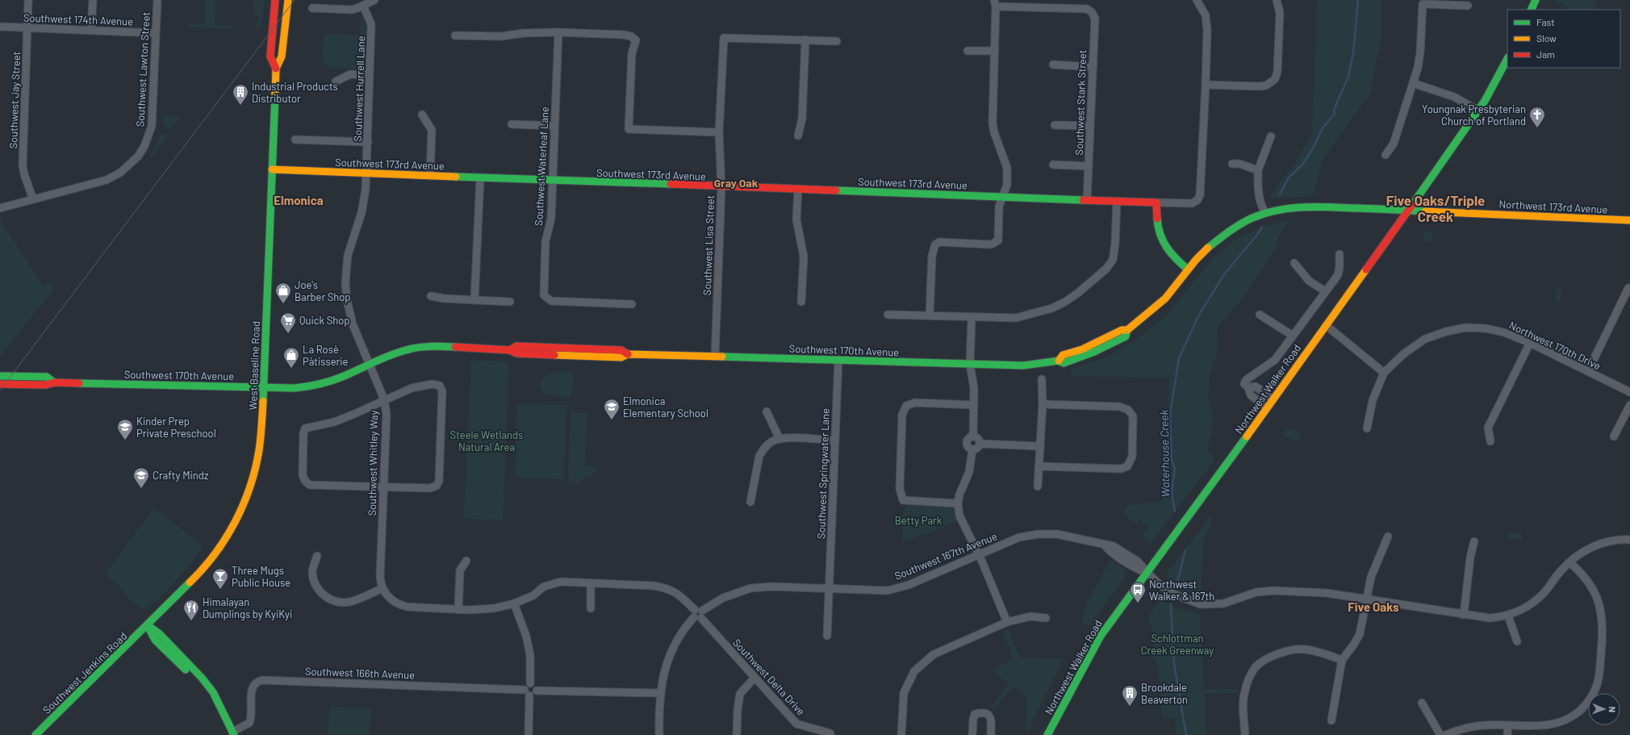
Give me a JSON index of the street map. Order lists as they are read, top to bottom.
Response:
{
  "streets": {
    "main road": [
      "Southwest 173rd Avenue",
      "Northwest 173rd Avenue",
      "Southwest 170th Avenue",
      "West Baseline Road",
      "Northwest Walker Road",
      "Southwest Jenkins Road"
    ],
    "street": [
      "Southwest 174th Avenue",
      "Southwest Lawton Street",
      "Southwest Hurrell Lane",
      "Southwest Jay Street",
      "Southwest Stark Street",
      "Southwest Waterleaf Lane",
      "Southwest Lisa Street",
      "Northwest 170th Drive",
      "Southwest Whitley Way",
      "Southwest Springwater Lane",
      "Southwest 167th Avenue",
      "Southwest 166th Avenue",
      "Southwest Delta Drive"
    ]
  },
  "crossings": [
    ["Southwest 174th Avenue", "Southwest Lawton Street"],
    ["Southwest 174th Avenue", "Southwest Jay Street"],
    ["Southwest Lawton Street", "Southwest Jay Street"],
    ["Southwest Hurrell Lane", "Southwest 173rd Avenue"],
    ["Southwest Hurrell Lane", "Southwest Whitley Way"],
    ["Southwest Stark Street", "Southwest 173rd Avenue"],
    ["Southwest 173rd Avenue", "Southwest Waterleaf Lane"],
    ["Southwest 173rd Avenue", "Southwest Lisa Street"],
    ["Southwest 173rd Avenue", "West Baseline Road"],
    ["Southwest 173rd Avenue", "Southwest Whitley Way"],
    ["Northwest 173rd Avenue", "Southwest 170th Avenue"],
    ["Northwest 173rd Avenue", "Northwest Walker Road"],
    ["Southwest Lisa Street", "Southwest 170th Avenue"],
    ["Southwest 170th Avenue", "West Baseline Road"],
    ["Southwest 170th Avenue", "Southwest Whitley Way"],
    ["Southwest 170th Avenue", "Southwest Springwater Lane"],
    ["West Baseline Road", "Southwest Jenkins Road"],
    ["Northwest Walker Road", "Southwest 167th Avenue"],
    ["Southwest Springwater Lane", "Southwest 167th Avenue"],
    ["Southwest 167th Avenue", "Southwest Delta Drive"]
  ],
  "districts": [
    "Gray Oak",
    "Elmonica",
    "Five Oaks/Triple Creek",
    "Five Oaks"
  ],
  "water": ["Waterhouse Creek"],
  "parks": ["Steele Wetlands Natural Area", "Betty Park", "Schlottman Creek Greenway"],
  "places": {
    "building": ["Industrial Products Distributor", "Brookdale Beaverton"],
    "church": ["Youngnak Presbyterian Church of Portland"],
    "shop": ["Joe's Barber Shop", "La Rosè Pàtisserie"],
    "supermarket": ["Quick Shop"],
    "school or university": ["Elmonica Elementary School", "Kinder Prep Private Preschool", "Crafty Mindz"],
    "bar": ["Three Mugs Public House"],
    "bus stop": ["Northwest Walker & 167th"],
    "restaurant": ["Himalayan Dumplings by KyiKyi"]
  },
  "legend": ["Fast", "Slow", "Jam"],
  "north": "right"
}
